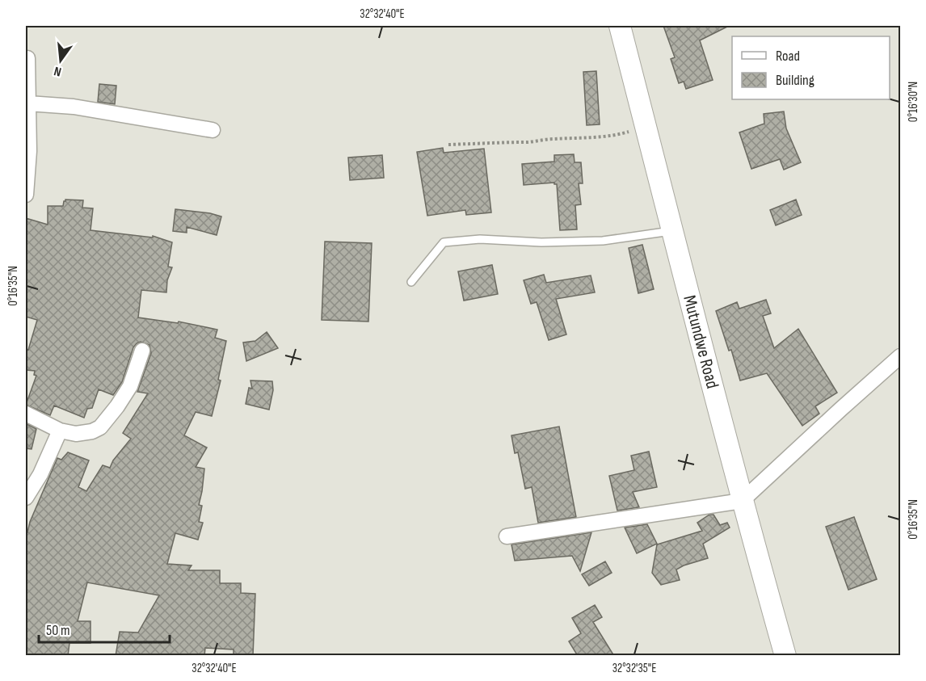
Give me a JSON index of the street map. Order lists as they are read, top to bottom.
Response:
{
  "streets": {
    "main road": ["Mutundwe Road"]
  },
  "legend": ["Road", "Building"],
  "scale_bar": "50 m",
  "north": "bottom",
  "coordinates": [
    "32°32'40\"E",
    "0°16'30\"N",
    "0°16'35\"N",
    "32°32'35\"E"
  ]
}
